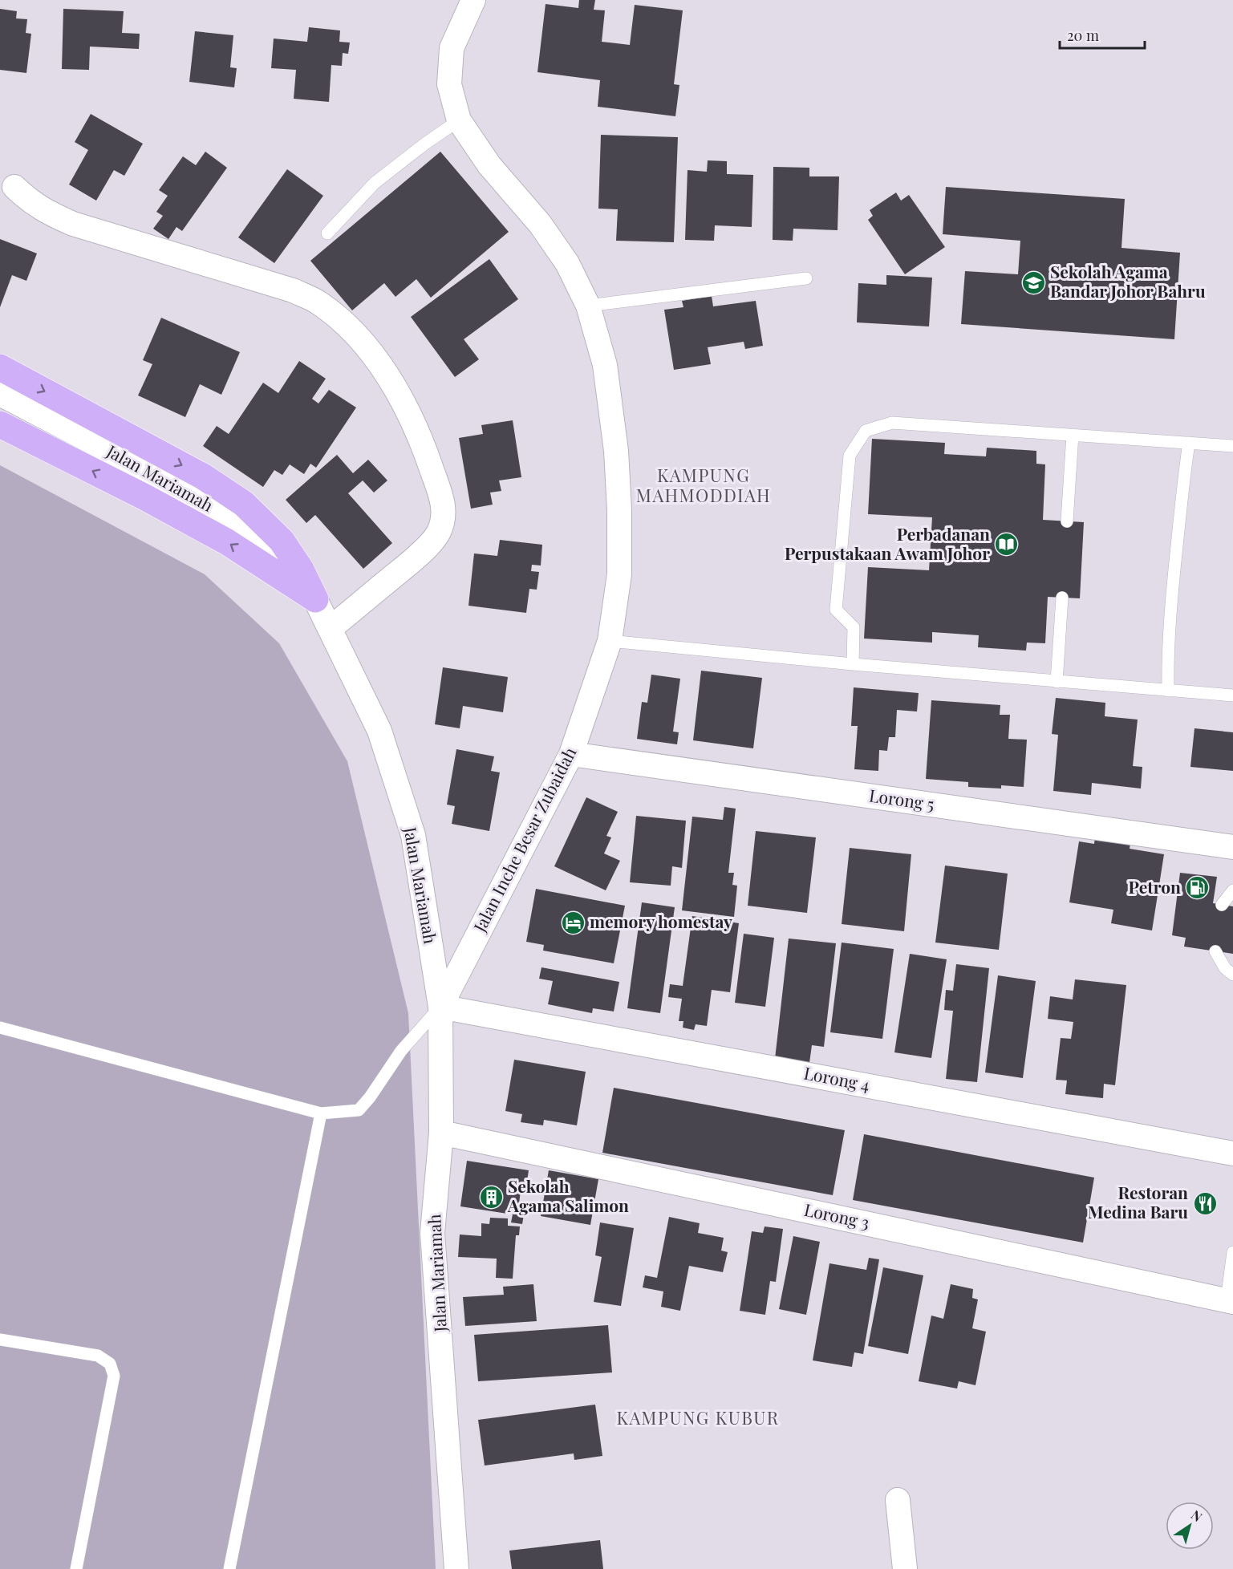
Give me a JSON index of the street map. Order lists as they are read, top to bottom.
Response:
{
  "streets": {
    "street": [
      "Jalan Mariamah",
      "Lorong 5",
      "Jalan Inche Besar Zubaidah",
      "Lorong 4",
      "Lorong 3"
    ]
  },
  "crossings": [
    ["Jalan Mariamah", "Jalan Inche Besar Zubaidah"],
    ["Jalan Mariamah", "Lorong 4"],
    ["Jalan Mariamah", "Lorong 3"],
    ["Lorong 5", "Jalan Inche Besar Zubaidah"],
    ["Jalan Inche Besar Zubaidah", "Lorong 4"]
  ],
  "districts": ["KAMPUNG MAHMODDIAH", "KAMPUNG KUBUR"],
  "places": {
    "school or university": ["Sekolah Agama Bandar Johor Bahru"],
    "library": ["Perbadanan Perpustakaan Awam Johor"],
    "fuel station": ["Petron"],
    "hotel": ["memory homestay"],
    "building": ["Sekolah Agama Salimon"],
    "restaurant": ["Restoran Medina Baru"]
  },
  "scale_bar": "20 m",
  "north": "top right"
}
